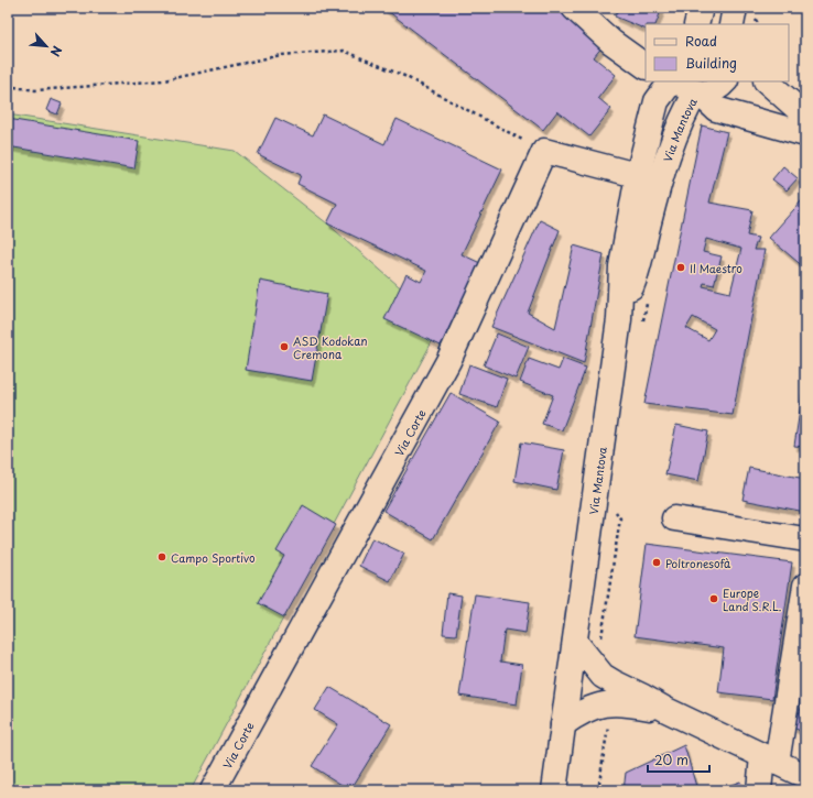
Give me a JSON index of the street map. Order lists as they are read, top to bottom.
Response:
{
  "streets": {
    "street": ["Via Mantova", "Via Corte"]
  },
  "places": [
    "Il Maestro",
    "ASD Kodokan Cremona",
    "Campo Sportivo",
    "Poltronesofà",
    "Europe Land S.R.L."
  ],
  "legend": ["Road", "Building"],
  "scale_bar": "20 m",
  "north": "bottom right"
}
